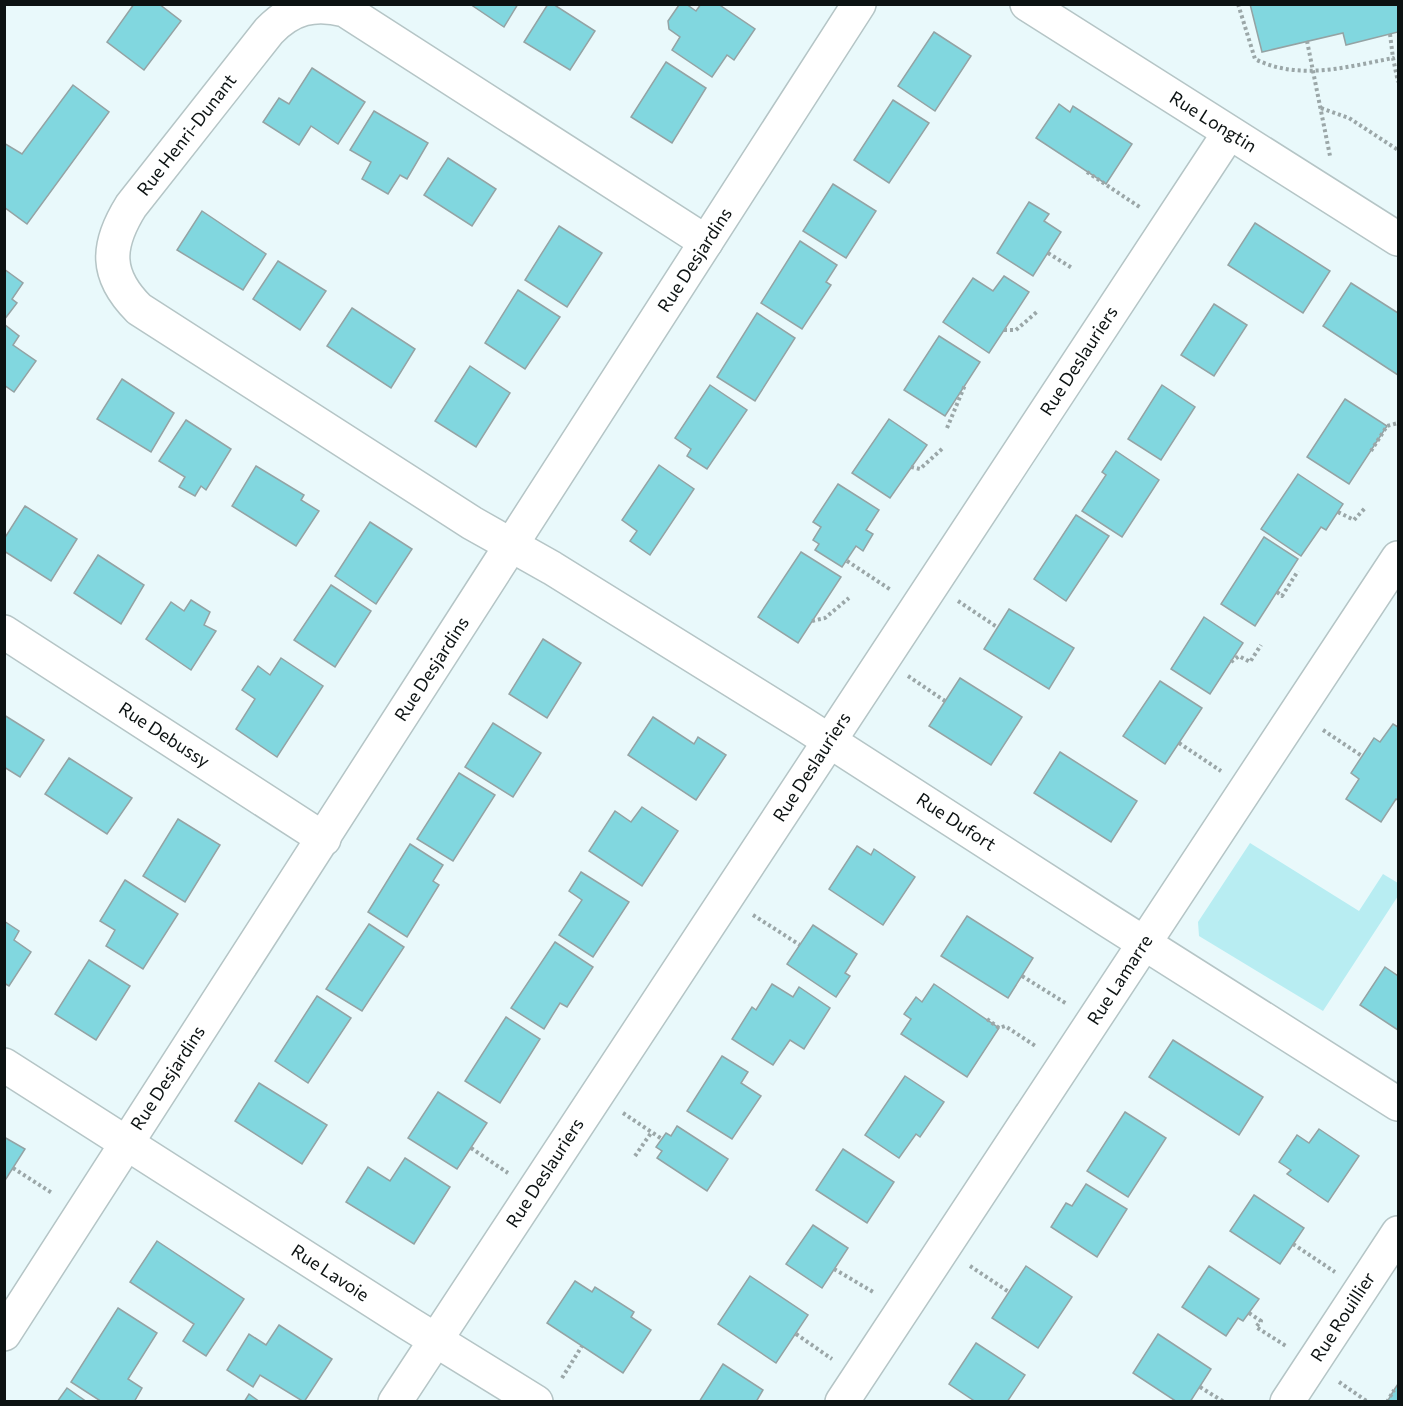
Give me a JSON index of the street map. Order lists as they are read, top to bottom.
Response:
{
  "streets": {
    "street": [
      "Rue Longtin",
      "Rue Henri-Dunant",
      "Rue Desjardins",
      "Rue Deslauriers",
      "Rue Debussy",
      "Rue Dufort",
      "Rue Lamarre",
      "Rue Lavoie",
      "Rue Rouillier"
    ]
  },
  "crossings": [
    ["Rue Longtin", "Rue Deslauriers"],
    ["Rue Henri-Dunant", "Rue Desjardins"],
    ["Rue Henri-Dunant", "Rue Dufort"],
    ["Rue Desjardins", "Rue Debussy"],
    ["Rue Desjardins", "Rue Dufort"],
    ["Rue Desjardins", "Rue Lavoie"],
    ["Rue Deslauriers", "Rue Dufort"],
    ["Rue Deslauriers", "Rue Lavoie"],
    ["Rue Dufort", "Rue Lamarre"]
  ]
}
